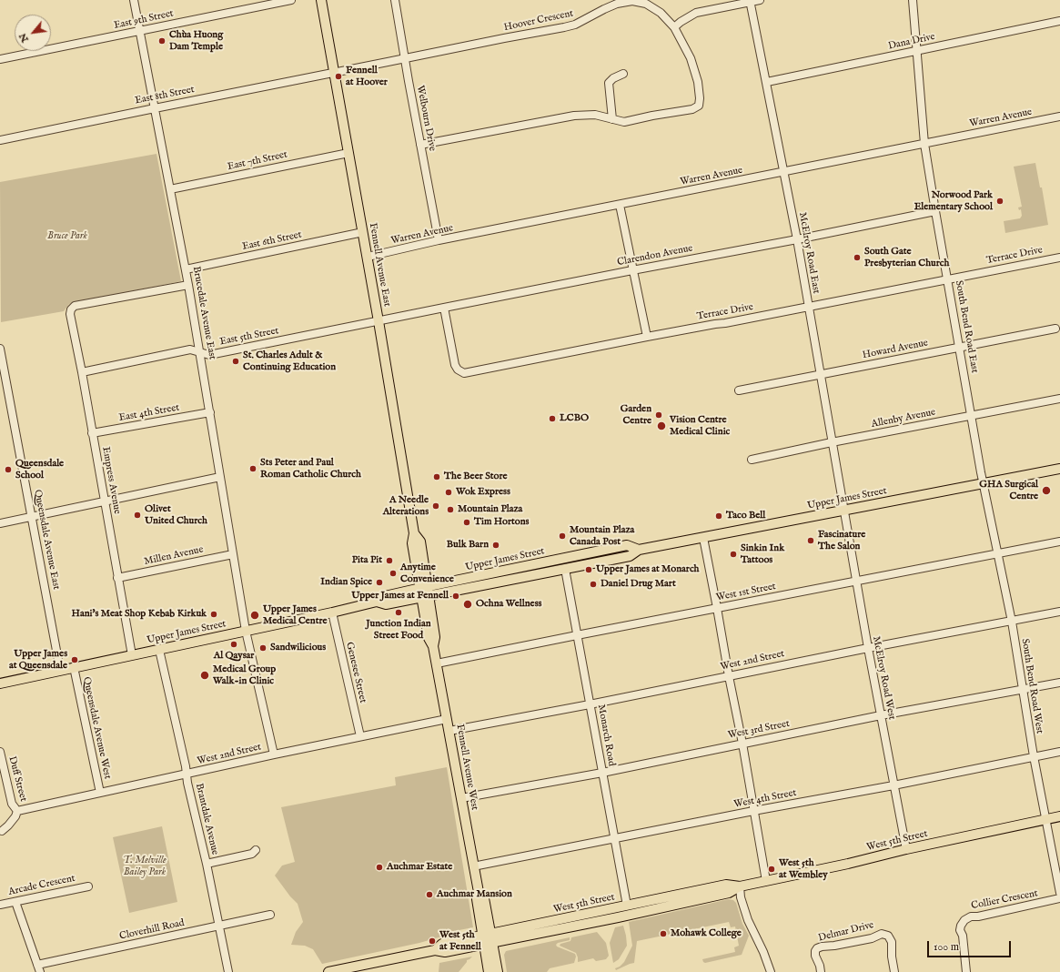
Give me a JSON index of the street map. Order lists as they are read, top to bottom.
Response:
{
  "streets": {
    "main road": [
      "Fennell Avenue East",
      "Upper James Street",
      "Fennell Avenue West",
      "West 5th Street"
    ],
    "street": [
      "East 9th Street",
      "Hoover Crescent",
      "Dana Drive",
      "East 8th Street",
      "Welbourn Drive",
      "Warren Avenue",
      "East 7th Street",
      "East 6th Street",
      "McElroy Road East",
      "Clarendon Avenue",
      "Terrace Drive",
      "Brucedale Avenue East",
      "South Bend Road East",
      "East 5th Street",
      "Howard Avenue",
      "East 4th Street",
      "Allenby Avenue",
      "Empress Avenue",
      "Queensdale Avenue East",
      "Millen Avenue",
      "West 1st Street",
      "West 2nd Street",
      "Genesee Street",
      "McElroy Road West",
      "South Bend Road West",
      "Queensdale Avenue West",
      "West 3rd Street",
      "Monarch Road",
      "Duff Street",
      "West 4th Street",
      "Brantdale Avenue",
      "Arcade Crescent",
      "Collier Crescent",
      "Cloverhill Road",
      "Delmar Drive"
    ]
  },
  "crossings": [
    ["East 9th Street", "Brucedale Avenue East"],
    ["Hoover Crescent", "East 8th Street"],
    ["Hoover Crescent", "Welbourn Drive"],
    ["Hoover Crescent", "Fennell Avenue East"],
    ["Dana Drive", "McElroy Road East"],
    ["Dana Drive", "South Bend Road East"],
    ["East 8th Street", "Fennell Avenue East"],
    ["East 8th Street", "Brucedale Avenue East"],
    ["Welbourn Drive", "Warren Avenue"],
    ["Warren Avenue", "McElroy Road East"],
    ["Warren Avenue", "Fennell Avenue East"],
    ["Warren Avenue", "South Bend Road East"],
    ["East 7th Street", "Fennell Avenue East"],
    ["East 7th Street", "Brucedale Avenue East"],
    ["East 6th Street", "Fennell Avenue East"],
    ["East 6th Street", "Brucedale Avenue East"],
    ["McElroy Road East", "Clarendon Avenue"],
    ["McElroy Road East", "Terrace Drive"],
    ["McElroy Road East", "Howard Avenue"],
    ["McElroy Road East", "Allenby Avenue"],
    ["McElroy Road East", "Upper James Street"],
    ["McElroy Road East", "McElroy Road West"],
    ["Clarendon Avenue", "Terrace Drive"],
    ["Clarendon Avenue", "Fennell Avenue East"],
    ["Clarendon Avenue", "South Bend Road East"],
    ["Clarendon Avenue", "East 5th Street"],
    ["Terrace Drive", "South Bend Road East"],
    ["Fennell Avenue East", "East 5th Street"],
    ["Fennell Avenue East", "Upper James Street"],
    ["Fennell Avenue East", "Fennell Avenue West"],
    ["Brucedale Avenue East", "East 5th Street"],
    ["Brucedale Avenue East", "East 4th Street"],
    ["Brucedale Avenue East", "Empress Avenue"],
    ["Brucedale Avenue East", "Upper James Street"],
    ["Brucedale Avenue East", "Millen Avenue"],
    ["Brucedale Avenue East", "West 2nd Street"],
    ["South Bend Road East", "Howard Avenue"],
    ["South Bend Road East", "Allenby Avenue"],
    ["South Bend Road East", "Upper James Street"],
    ["South Bend Road East", "South Bend Road West"],
    ["East 5th Street", "Empress Avenue"],
    ["East 4th Street", "Empress Avenue"],
    ["Empress Avenue", "Upper James Street"],
    ["Empress Avenue", "Millen Avenue"],
    ["Upper James Street", "Queensdale Avenue East"],
    ["Upper James Street", "Genesee Street"],
    ["Upper James Street", "McElroy Road West"],
    ["Upper James Street", "South Bend Road West"],
    ["Upper James Street", "Queensdale Avenue West"],
    ["Upper James Street", "Monarch Road"],
    ["Upper James Street", "Fennell Avenue West"],
    ["Upper James Street", "Brantdale Avenue"],
    ["West 1st Street", "McElroy Road West"],
    ["West 1st Street", "South Bend Road West"],
    ["West 1st Street", "Monarch Road"],
    ["West 1st Street", "Fennell Avenue West"],
    ["West 2nd Street", "Genesee Street"],
    ["West 2nd Street", "McElroy Road West"],
    ["West 2nd Street", "South Bend Road West"],
    ["West 2nd Street", "Queensdale Avenue West"],
    ["West 2nd Street", "Monarch Road"],
    ["West 2nd Street", "Fennell Avenue West"],
    ["West 2nd Street", "Duff Street"],
    ["West 2nd Street", "Brantdale Avenue"],
    ["McElroy Road West", "West 3rd Street"],
    ["McElroy Road West", "West 4th Street"],
    ["McElroy Road West", "West 5th Street"],
    ["South Bend Road West", "West 3rd Street"],
    ["South Bend Road West", "West 4th Street"],
    ["South Bend Road West", "West 5th Street"],
    ["West 3rd Street", "Monarch Road"],
    ["West 3rd Street", "Fennell Avenue West"],
    ["Monarch Road", "West 4th Street"],
    ["Monarch Road", "West 5th Street"],
    ["Fennell Avenue West", "West 4th Street"],
    ["Fennell Avenue West", "West 5th Street"],
    ["Brantdale Avenue", "Cloverhill Road"]
  ],
  "parks": ["Bruce Park", "T. Melville Bailey Park"],
  "places": [
    "Chùa Huong Dam Temple",
    "Fennell at Hoover",
    "Norwood Park Elementary School",
    "South Gate Presbyterian Church",
    "St. Charles Adult & Continuing Education",
    "Garden Centre",
    "LCBO",
    "Vision Centre Medical Clinic",
    "Sts Peter and Paul Roman Catholic Church",
    "Queensdale School",
    "The Beer Store",
    "GHA Surgical Centre",
    "Wok Express",
    "A Needle Alterations",
    "Mountain Plaza",
    "Olivet United Church",
    "Taco Bell",
    "Tim Hortons",
    "Mountain Plaza Canada Post",
    "Fascinature The Salon",
    "Bulk Barn",
    "Sinkin Ink Tattoos",
    "Pita Pit",
    "Upper James at Monarch",
    "Anytime Convenience",
    "Indian Spice",
    "Daniel Drug Mart",
    "Upper James at Fennell",
    "Ochna Wellness",
    "Junction Indian Street Food",
    "Hani's Meat Shop Kebab Kirkuk",
    "Upper James Medical Centre",
    "Al Qaysar",
    "Sandwilicious",
    "Upper James at Queensdale",
    "Medical Group Walk-in Clinic",
    "Auchmar Estate",
    "West 5th at Wembley",
    "Auchmar Mansion",
    "Mohawk College",
    "West 5th at Fennell"
  ],
  "scale_bar": "100 m",
  "north": "bottom left"
}
